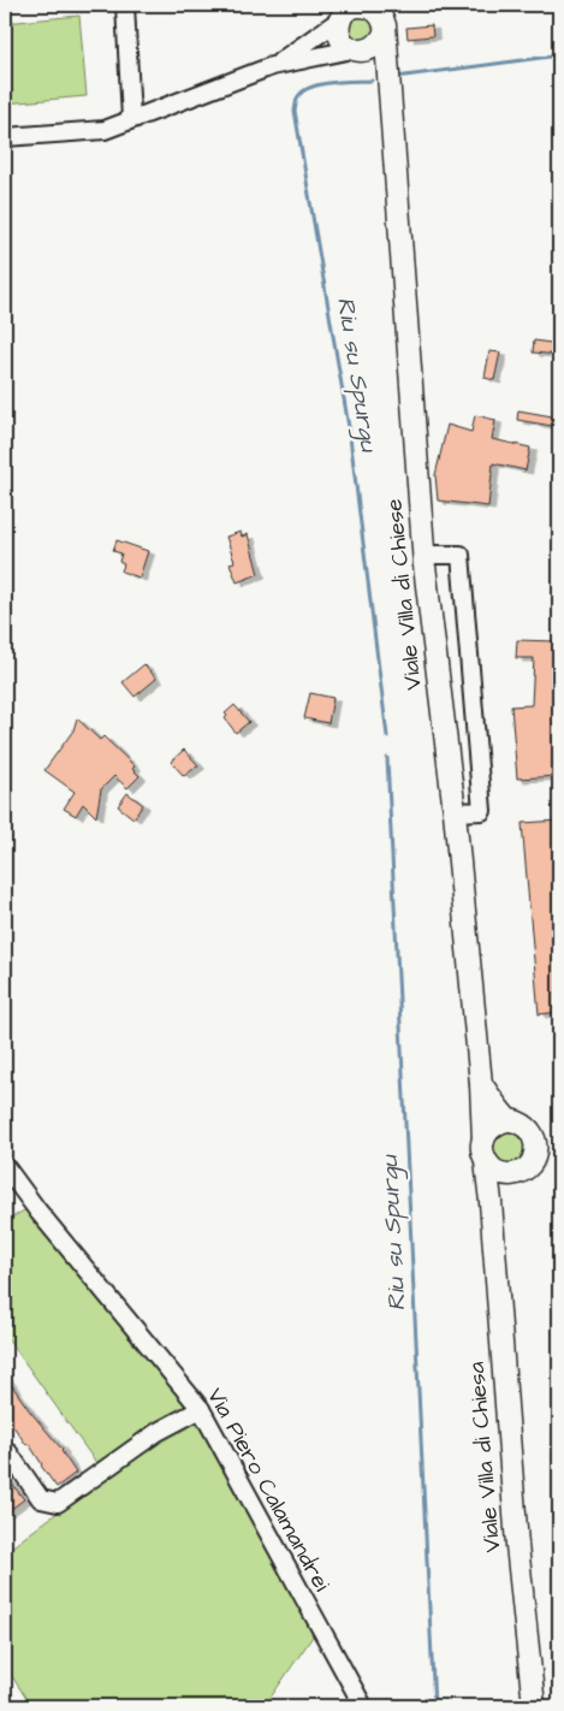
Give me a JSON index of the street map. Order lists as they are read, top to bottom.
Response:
{
  "streets": {
    "main road": ["Viale Villa di Chiese", "Viale Villa di Chiesa"],
    "street": ["Via Piero Calamandrei"]
  },
  "crossings": [
    ["Viale Villa di Chiese", "Viale Villa di Chiesa"]
  ],
  "water": ["Riu su Spurgu"]
}
